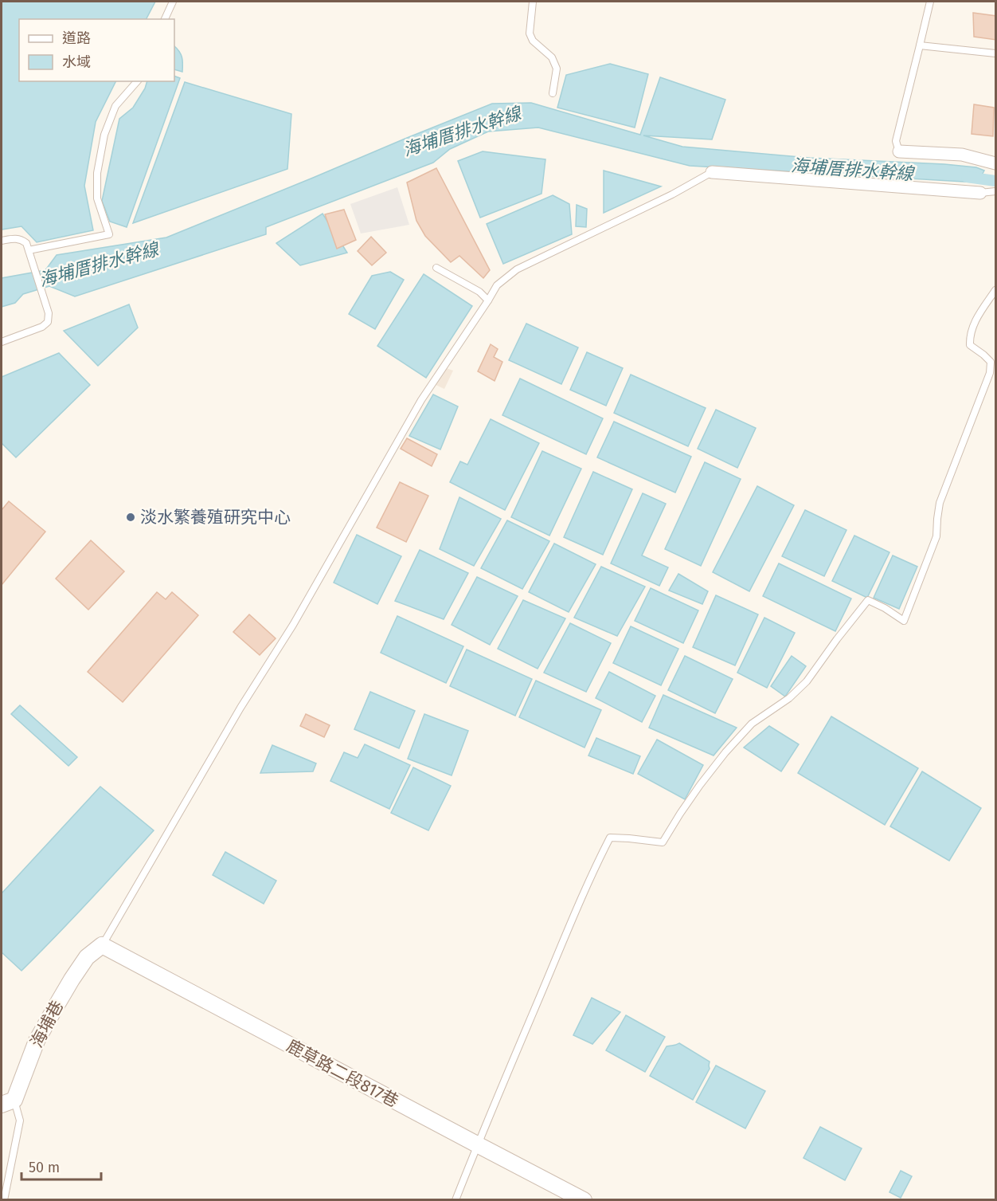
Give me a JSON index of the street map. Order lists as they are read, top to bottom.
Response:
{
  "streets": {
    "street": ["海埔巷", "鹿草路二段817巷"]
  },
  "crossings": [
    ["海埔巷", "鹿草路二段817巷"]
  ],
  "water": ["海埔厝排水幹線"],
  "places": ["淡水繁養殖研究中心"],
  "legend": ["道路", "水域"],
  "scale_bar": "50 m"
}
